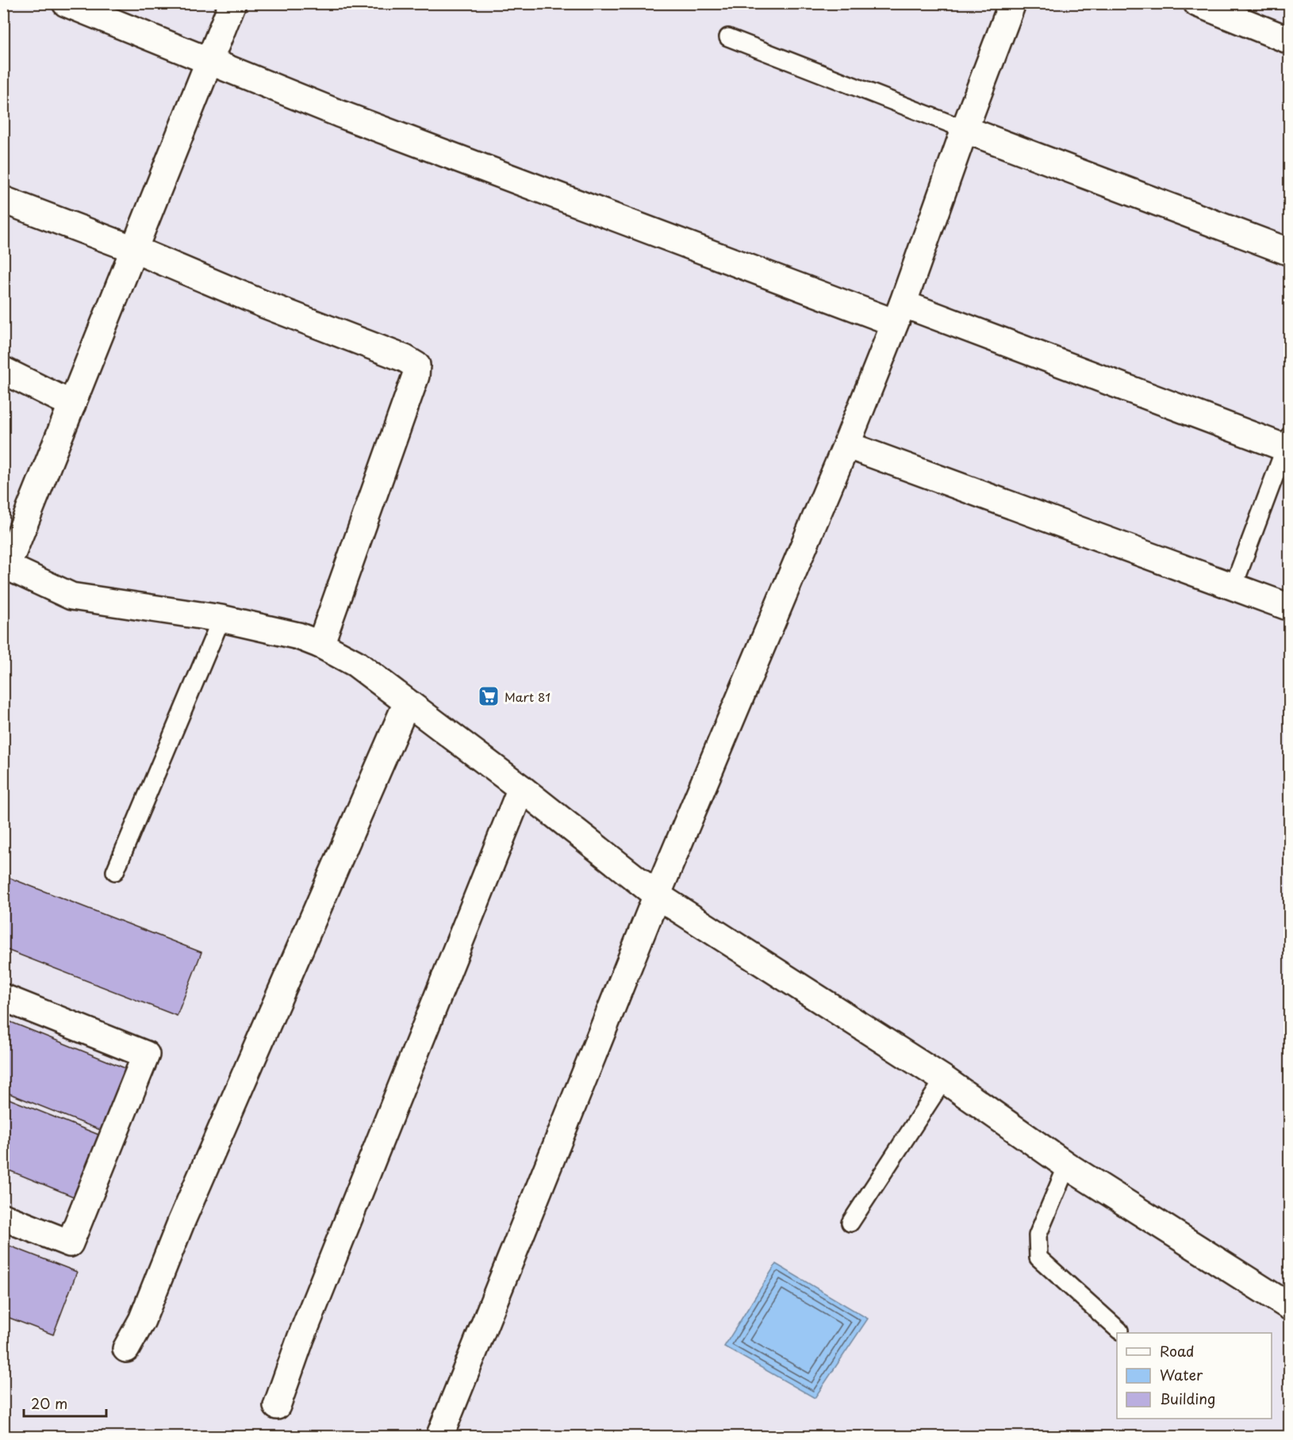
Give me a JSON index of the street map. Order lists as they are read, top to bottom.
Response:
{
  "places": {
    "supermarket": ["Mart 81"]
  },
  "legend": ["Road", "Water", "Building"],
  "scale_bar": "20 m"
}
